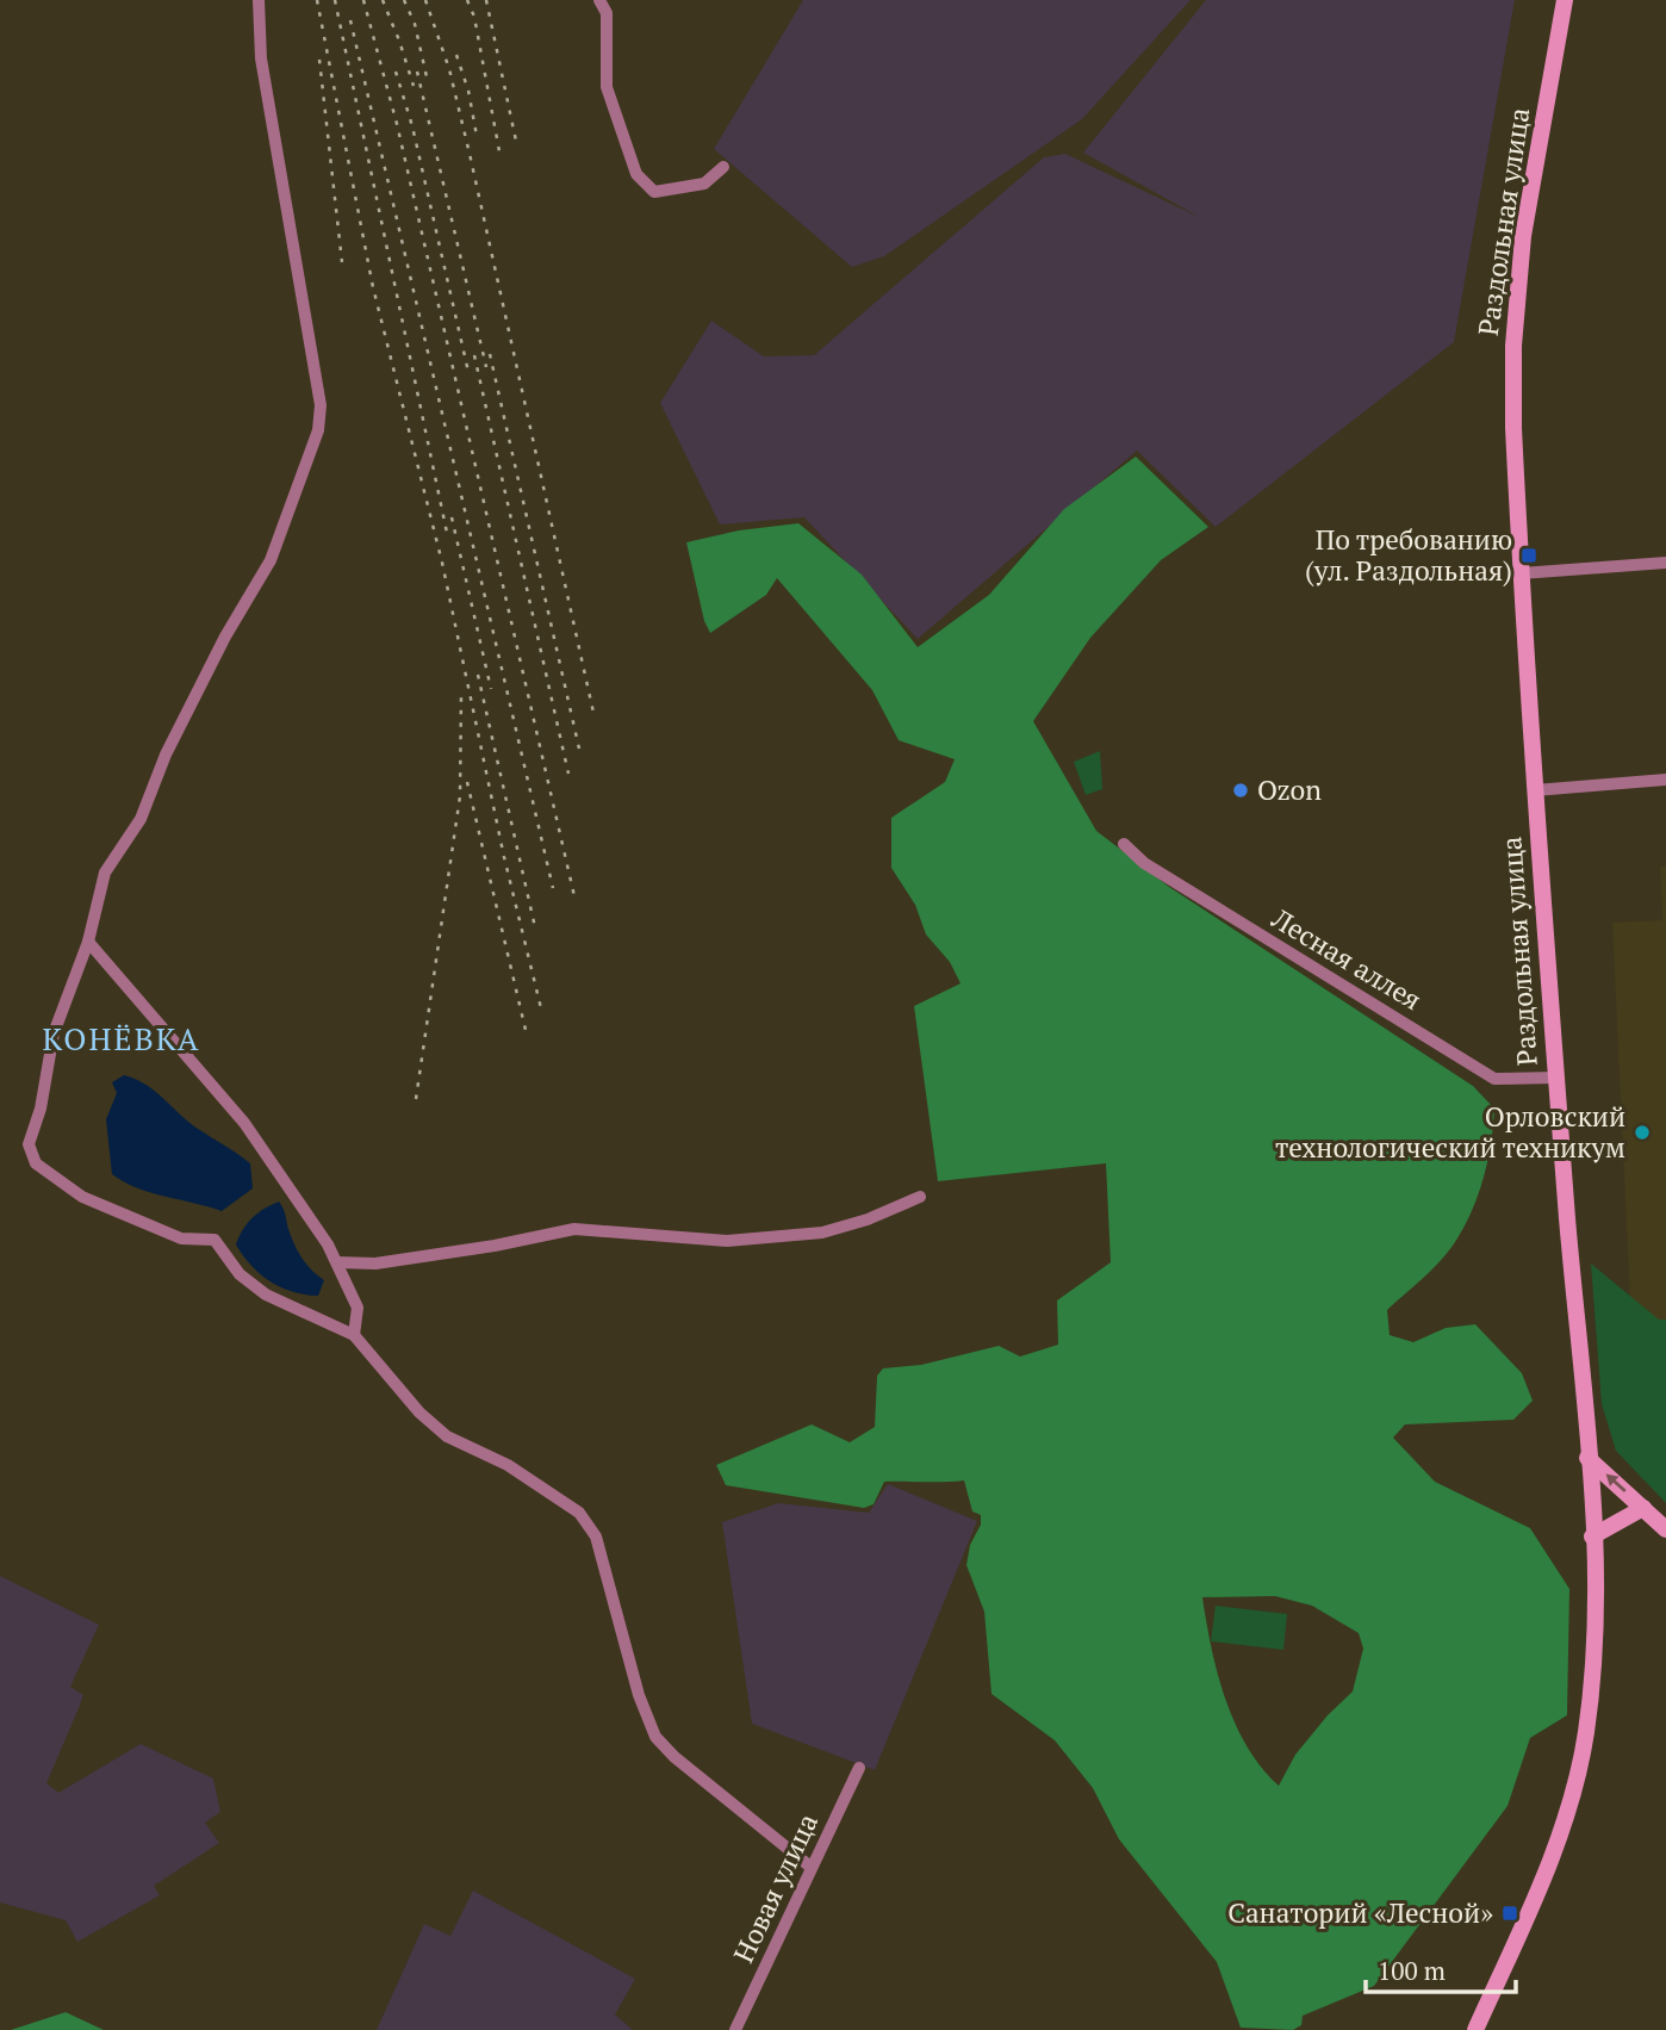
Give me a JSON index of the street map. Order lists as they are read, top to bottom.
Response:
{
  "streets": {
    "main road": ["Раздольная улица"],
    "street": ["Лесная аллея", "Новая улица"]
  },
  "crossings": [
    ["Раздольная улица", "Лесная аллея"]
  ],
  "districts": ["КОНЁВКА"],
  "places": {
    "transit": ["По требованию (ул. Раздольная)", "Санаторий «Лесной»"],
    "other": ["Ozon", "Орловский технологический техникум"]
  },
  "scale_bar": "100 m"
}
